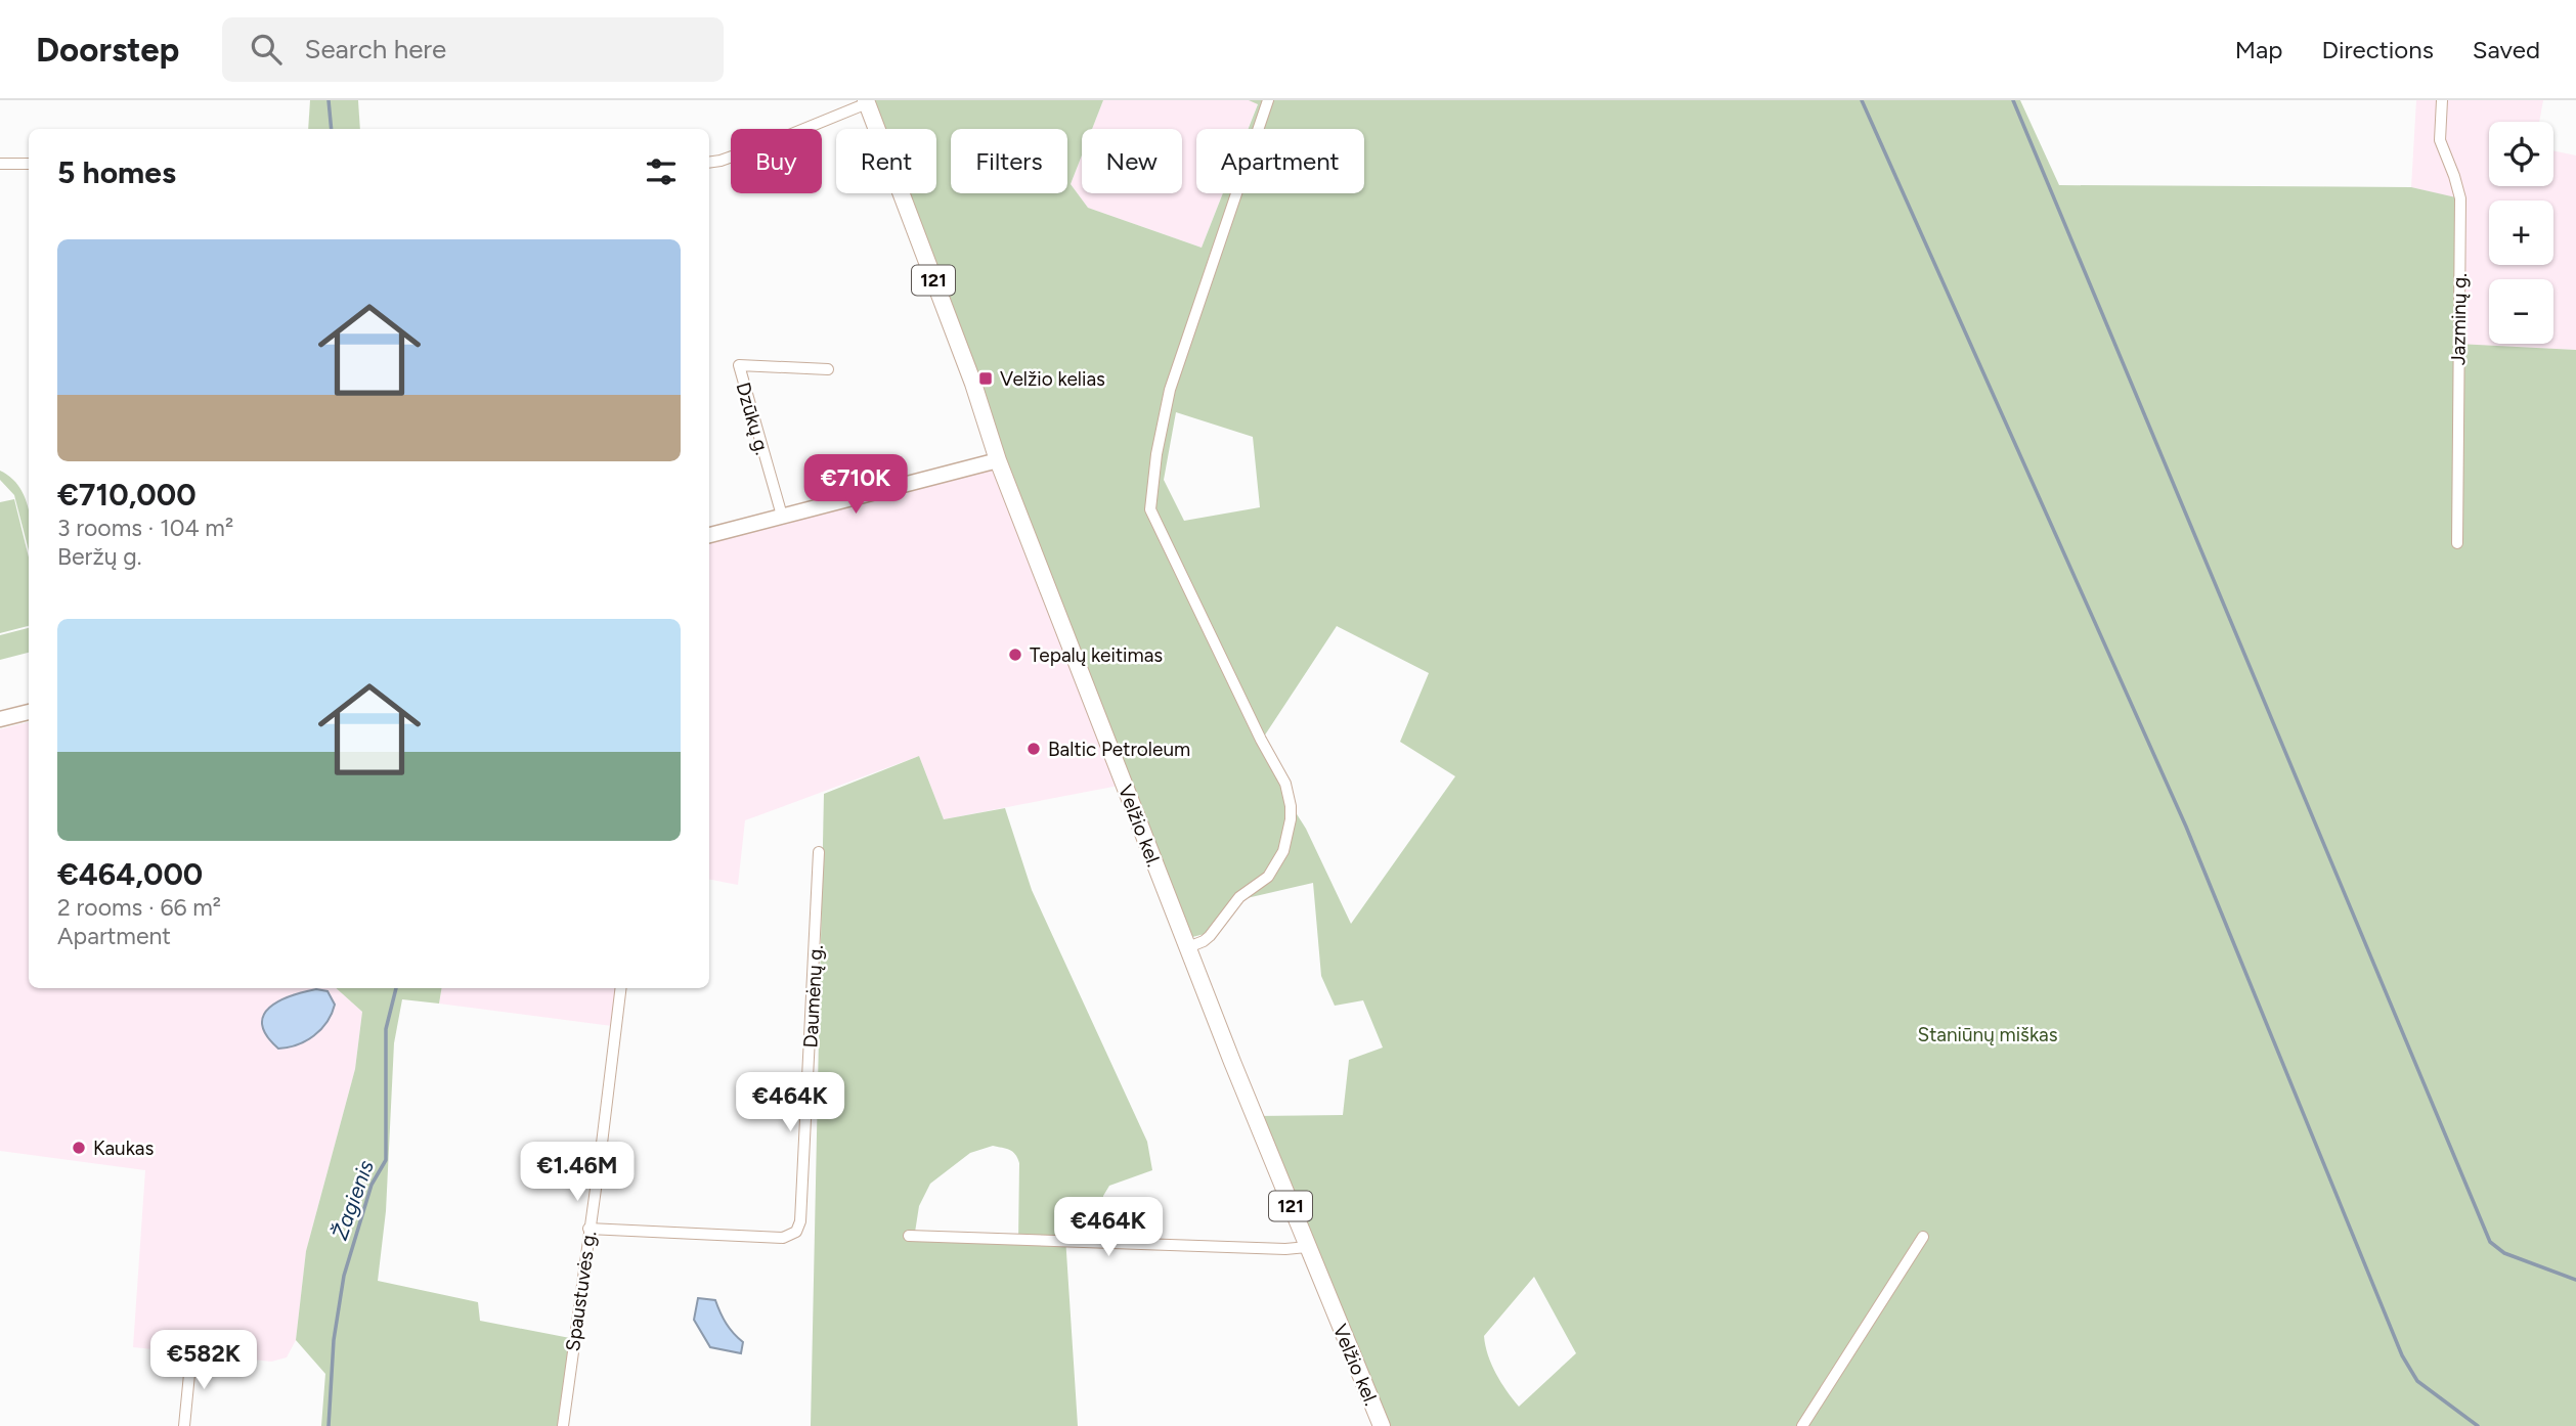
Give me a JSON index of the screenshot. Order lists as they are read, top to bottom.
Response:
{
  "streets": {
    "main road": ["121", "Velžio kel."],
    "street": [
      "Jazminų g.",
      "Dzūkų g.",
      "Daumėnų g.",
      "Spaustuvės g."
    ]
  },
  "crossings": [
    ["Daumėnų g.", "Spaustuvės g."]
  ],
  "water": ["Žagienis"],
  "parks": ["Staniūnų miškas"],
  "places": {
    "transit": ["Velžio kelias"],
    "other": ["Tepalų keitimas", "Baltic Petroleum", "Kaukas"]
  },
  "page": {
    "header": "Doorstep",
    "search": "Search here",
    "nav": ["Map", "Directions", "Saved"],
    "map_buttons": ["+", "−"],
    "chip": [
      "Buy",
      "Rent",
      "Filters",
      "New",
      "Apartment"
    ],
    "heading": "5 homes",
    "list": [
      {
        "name": "€710,000",
        "note": "3 rooms · 104 m² · Beržų g."
      },
      {
        "name": "€464,000",
        "note": "2 rooms · 66 m² · Apartment"
      }
    ],
    "price": [
      "€710K",
      "€464K",
      "€1.46M",
      "€464K",
      "€582K"
    ]
  }
}
